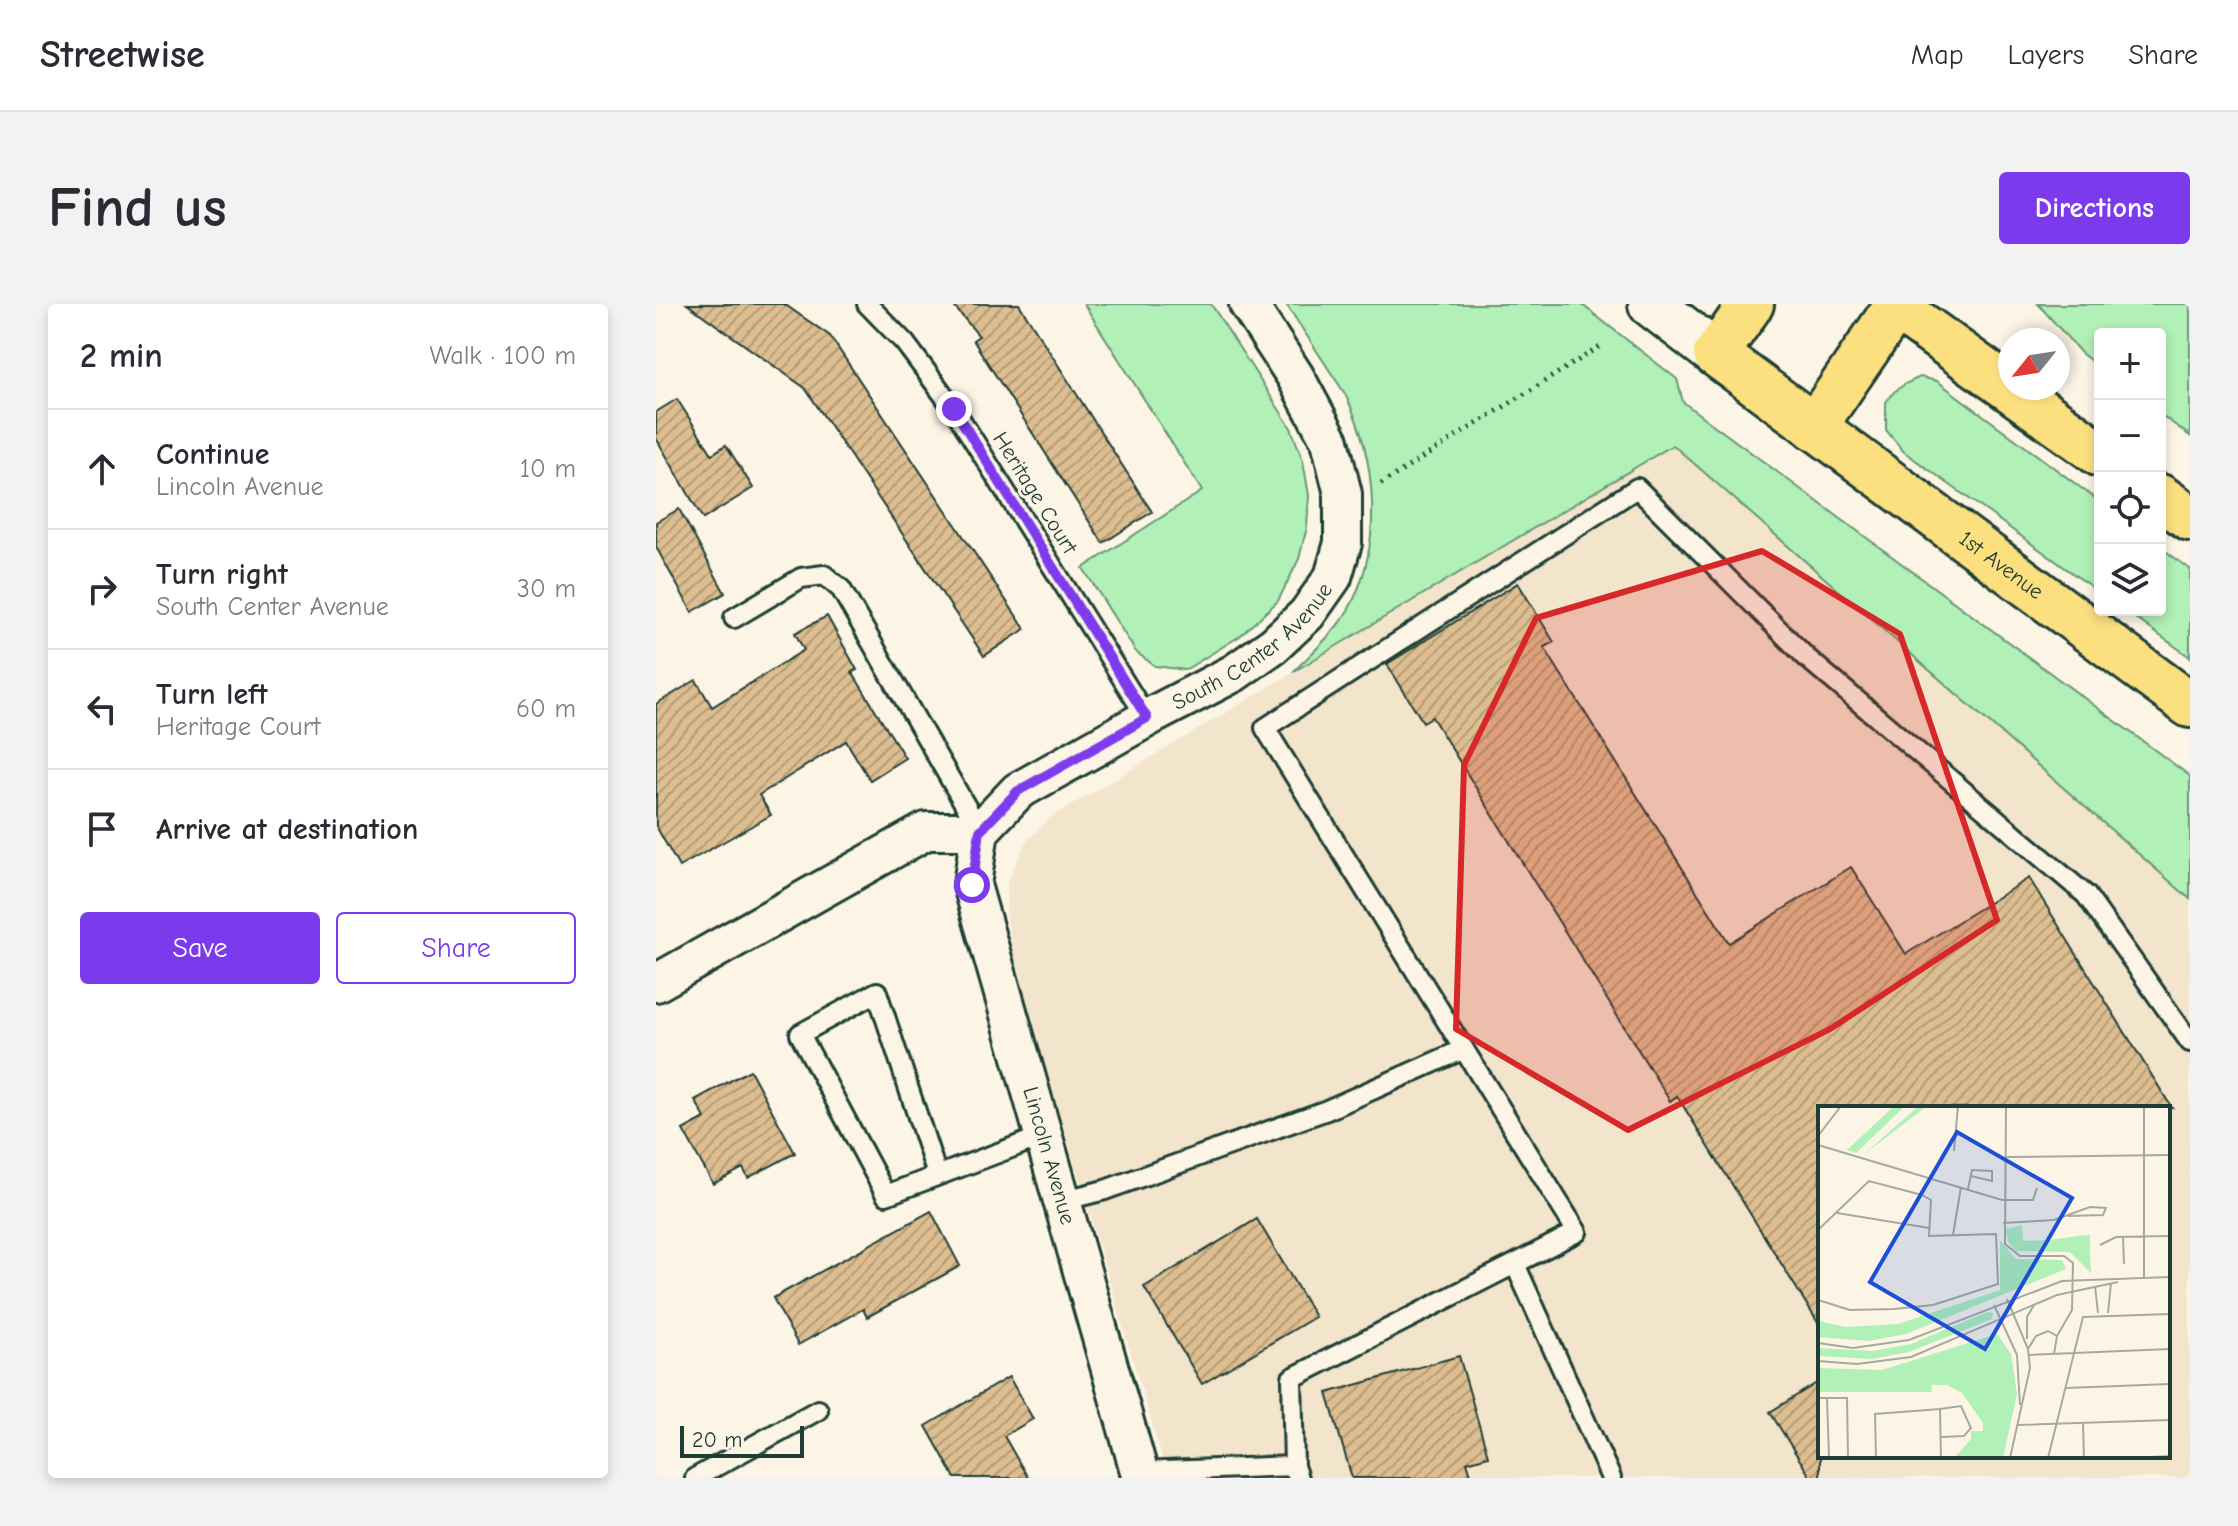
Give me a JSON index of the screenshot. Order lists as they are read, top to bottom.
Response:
{
  "streets": {
    "main road": ["1st Avenue"],
    "street": ["South Center Avenue", "Lincoln Avenue"],
    "lane": ["Heritage Court"]
  },
  "crossings": [
    ["Heritage Court", "South Center Avenue"],
    ["South Center Avenue", "Lincoln Avenue"]
  ],
  "scale_bar": "20 m",
  "north": "bottom left",
  "page": {
    "header": "Streetwise",
    "nav": ["Map", "Layers", "Share"],
    "buttons": [
      "Directions",
      ["Save", "Share"]
    ],
    "title": "Find us",
    "heading": ["2 min", "Walk · 100 m"],
    "map_buttons": ["+", "−"],
    "list": [
      ["Continue", "Lincoln Avenue", "10 m"],
      ["Turn right", "South Center Avenue", "30 m"],
      ["Turn left", "Heritage Court", "60 m"],
      "Arrive at destination"
    ],
    "scale": "20 m"
  }
}
